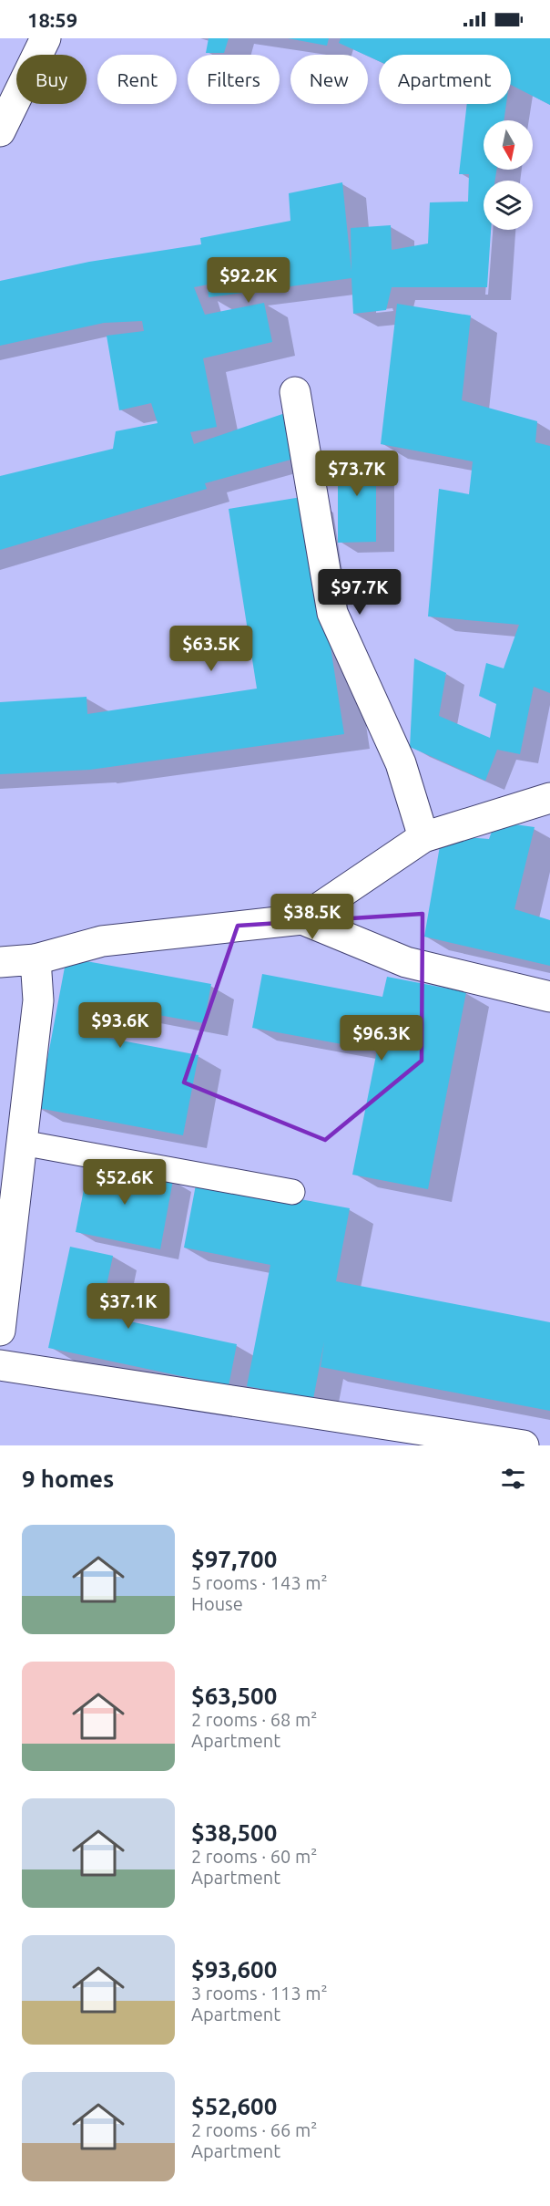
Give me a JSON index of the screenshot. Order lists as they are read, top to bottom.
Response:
{
  "north": "bottom",
  "page": {
    "status": "18:59",
    "chip": [
      "Buy",
      "Rent",
      "Filters",
      "New",
      "Apartment"
    ],
    "price": [
      "$92.2K",
      "$73.7K",
      "$97.7K",
      "$63.5K",
      "$38.5K",
      "$93.6K",
      "$96.3K",
      "$52.6K",
      "$37.1K"
    ],
    "heading": "9 homes",
    "list": [
      {
        "name": "$97,700",
        "note": "5 rooms · 143 m² · House"
      },
      {
        "name": "$63,500",
        "note": "2 rooms · 68 m² · Apartment"
      },
      {
        "name": "$38,500",
        "note": "2 rooms · 60 m² · Apartment"
      },
      {
        "name": "$93,600",
        "note": "3 rooms · 113 m² · Apartment"
      },
      {
        "name": "$52,600",
        "note": "2 rooms · 66 m² · Apartment"
      }
    ]
  }
}
